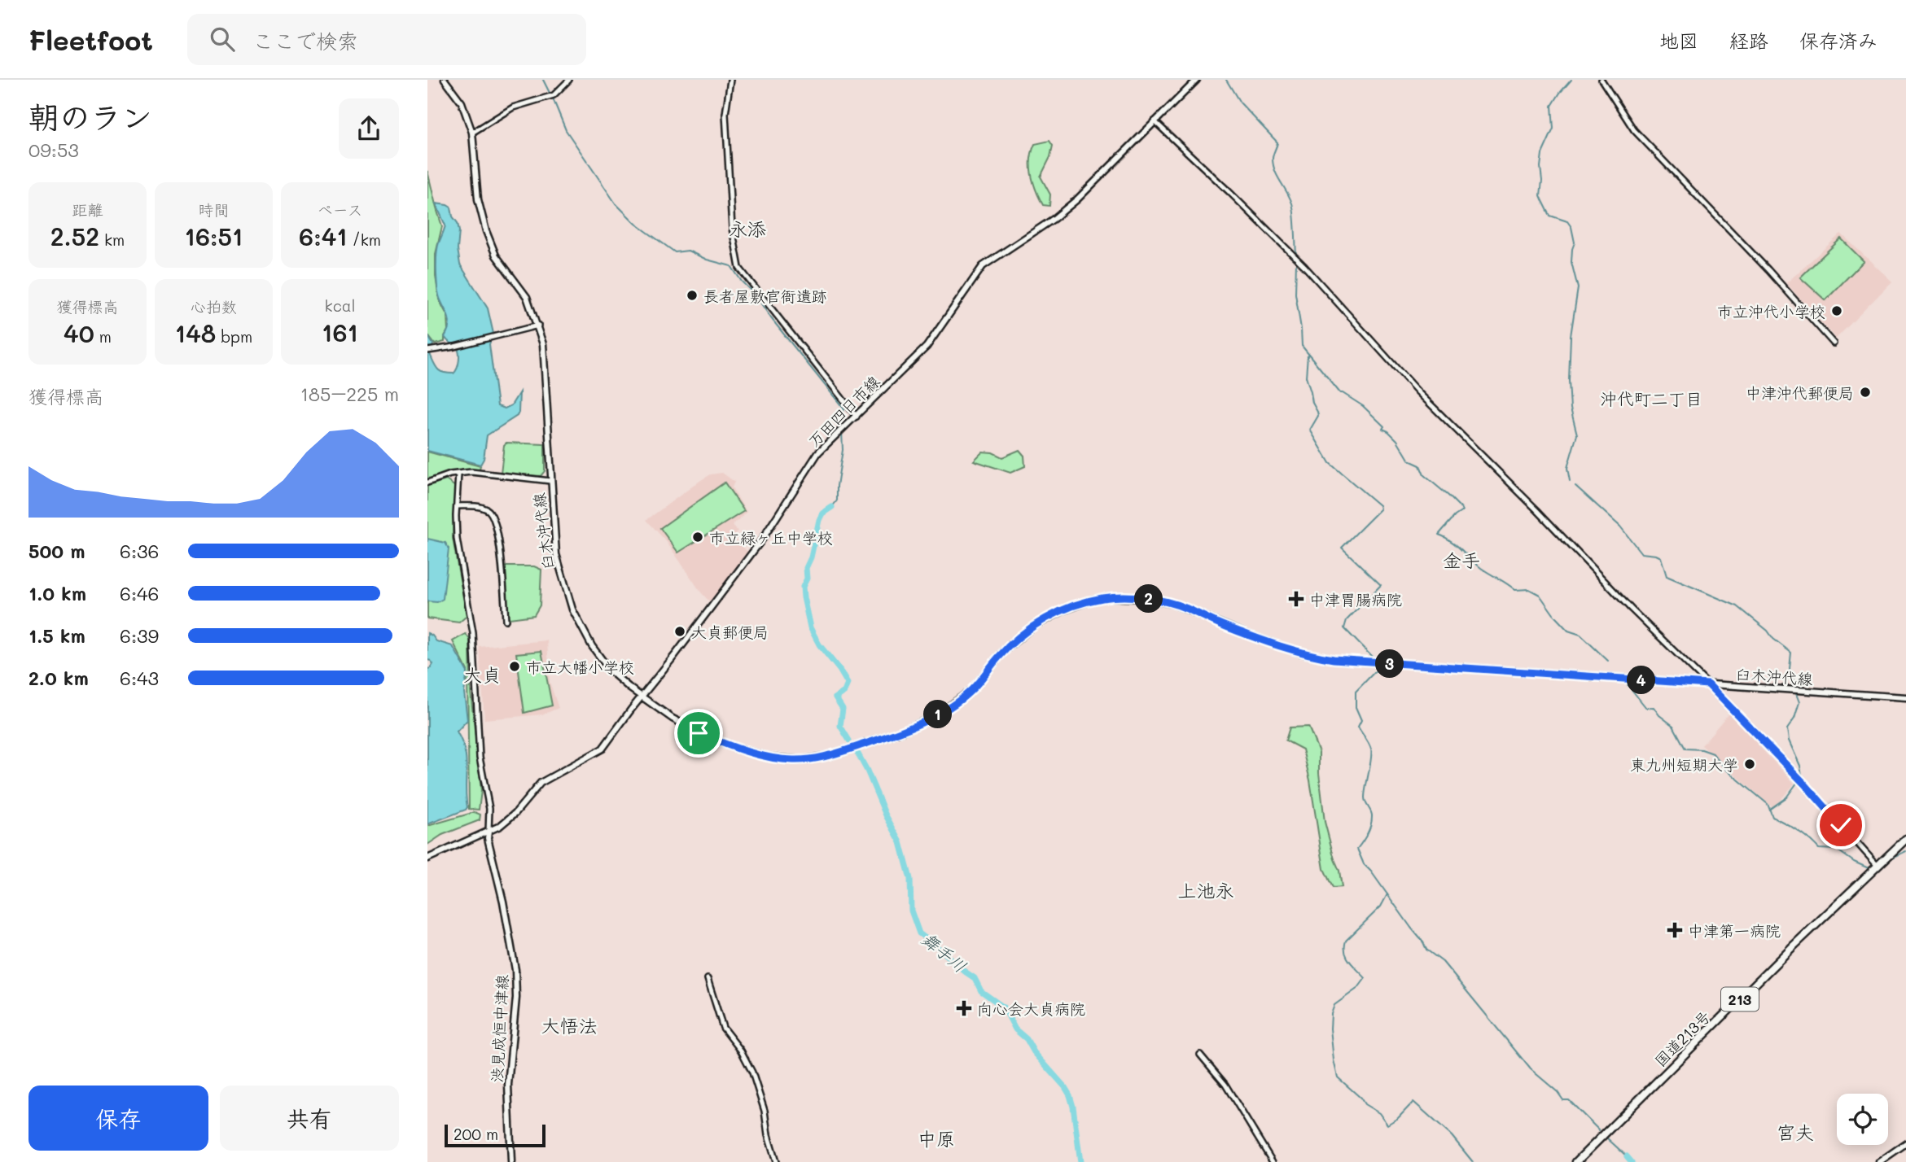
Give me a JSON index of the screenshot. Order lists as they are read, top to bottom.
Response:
{
  "streets": {
    "highway": ["213", "国道213号"],
    "main road": ["万田四日市線", "臼木沖代線", "渋見成恒中津線"]
  },
  "crossings": [
    ["万田四日市線", "臼木沖代線"],
    ["万田四日市線", "渋見成恒中津線"]
  ],
  "districts": [
    "永添",
    "沖代町二丁目",
    "金手",
    "大貞",
    "上池永",
    "大悟法",
    "宮夫",
    "中原"
  ],
  "water": ["舞手川"],
  "places": {
    "other": [
      "長者屋敷官衙遺跡",
      "市立沖代小学校",
      "中津沖代郵便局",
      "市立緑ヶ丘中学校",
      "大貞郵便局",
      "市立大幡小学校",
      "東九州短期大学"
    ],
    "health": ["中津胃腸病院", "中津第一病院", "向心会大貞病院"]
  },
  "scale_bar": "200 m",
  "page": {
    "header": "Fleetfoot",
    "search": "ここで検索",
    "nav": ["地図", "経路", "保存済み"],
    "heading": ["朝のラン", "09:53"],
    "stats": [
      ["距離", "2.52 km"],
      ["時間", "16:51"],
      ["ペース", "6:41 /km"],
      ["獲得標高", "40 m"],
      ["心拍数", "148 bpm"],
      ["kcal", "161"]
    ],
    "chart": ["獲得標高", "185–225 m"],
    "list": [
      {
        "name": "500 m",
        "note": "6:36"
      },
      {
        "name": "1.0 km",
        "note": "6:46"
      },
      {
        "name": "1.5 km",
        "note": "6:39"
      },
      {
        "name": "2.0 km",
        "note": "6:43"
      }
    ],
    "pins": [
      "2",
      "3",
      "4",
      "1"
    ],
    "buttons": ["保存", "共有"],
    "scale": "200 m"
  }
}
